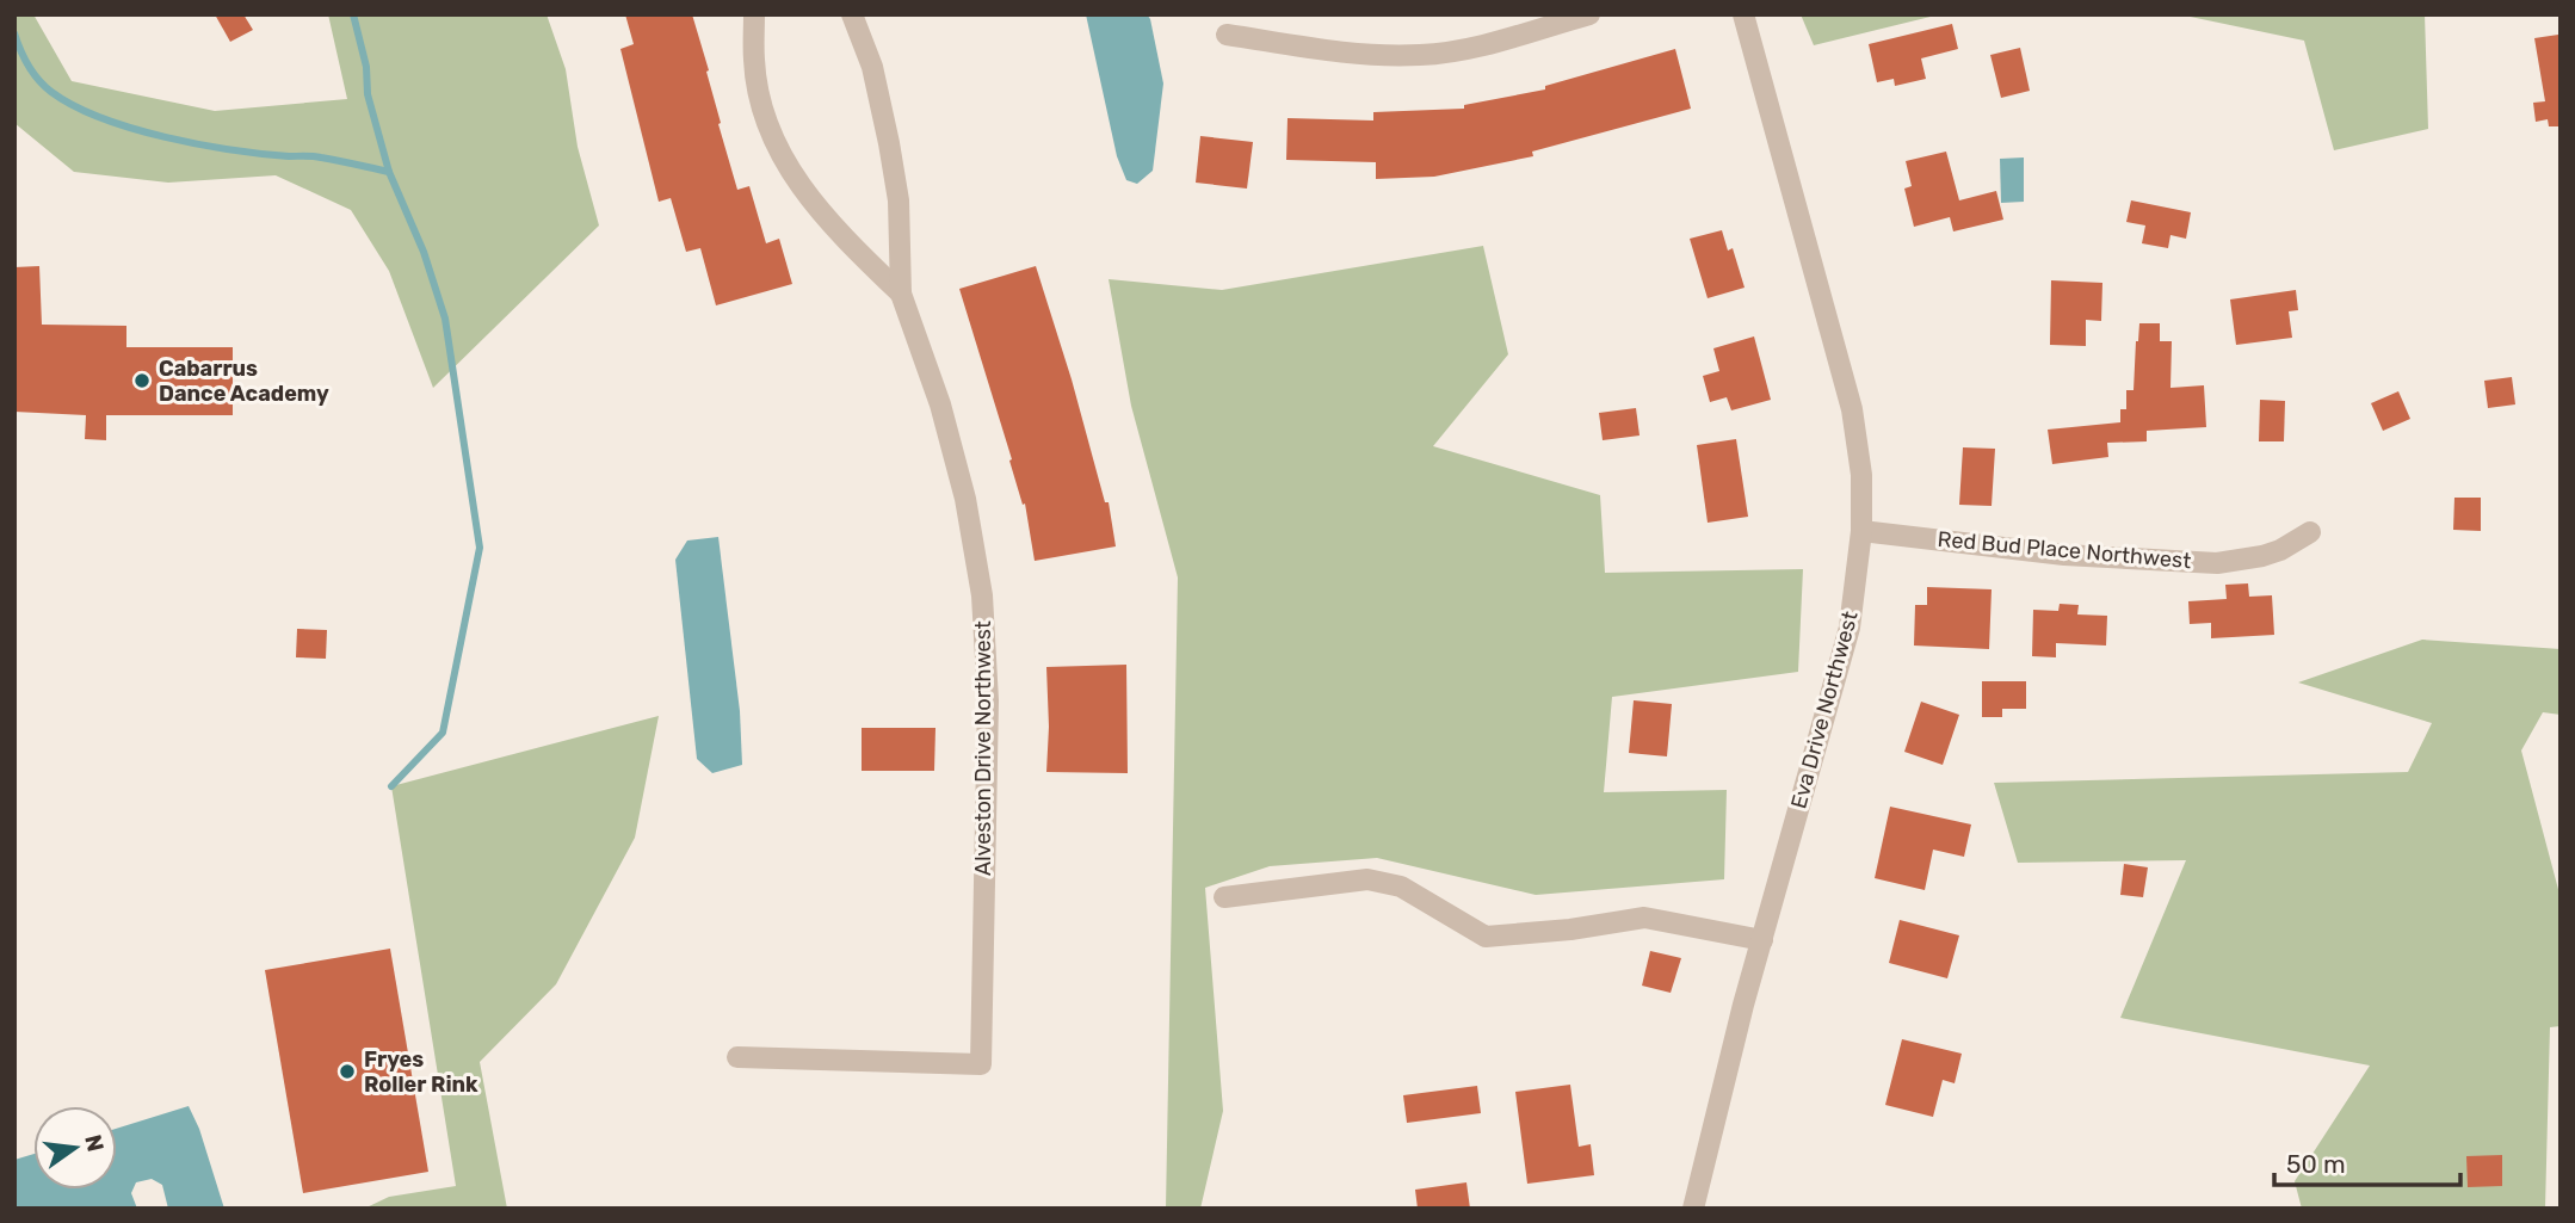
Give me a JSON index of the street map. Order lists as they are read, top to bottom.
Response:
{
  "streets": {
    "street": ["Red Bud Place Northwest", "Eva Drive Northwest", "Alveston Drive Northwest"]
  },
  "crossings": [
    ["Red Bud Place Northwest", "Eva Drive Northwest"]
  ],
  "places": ["Cabarrus Dance Academy", "Fryes Roller Rink"],
  "scale_bar": "50 m",
  "north": "right"
}
